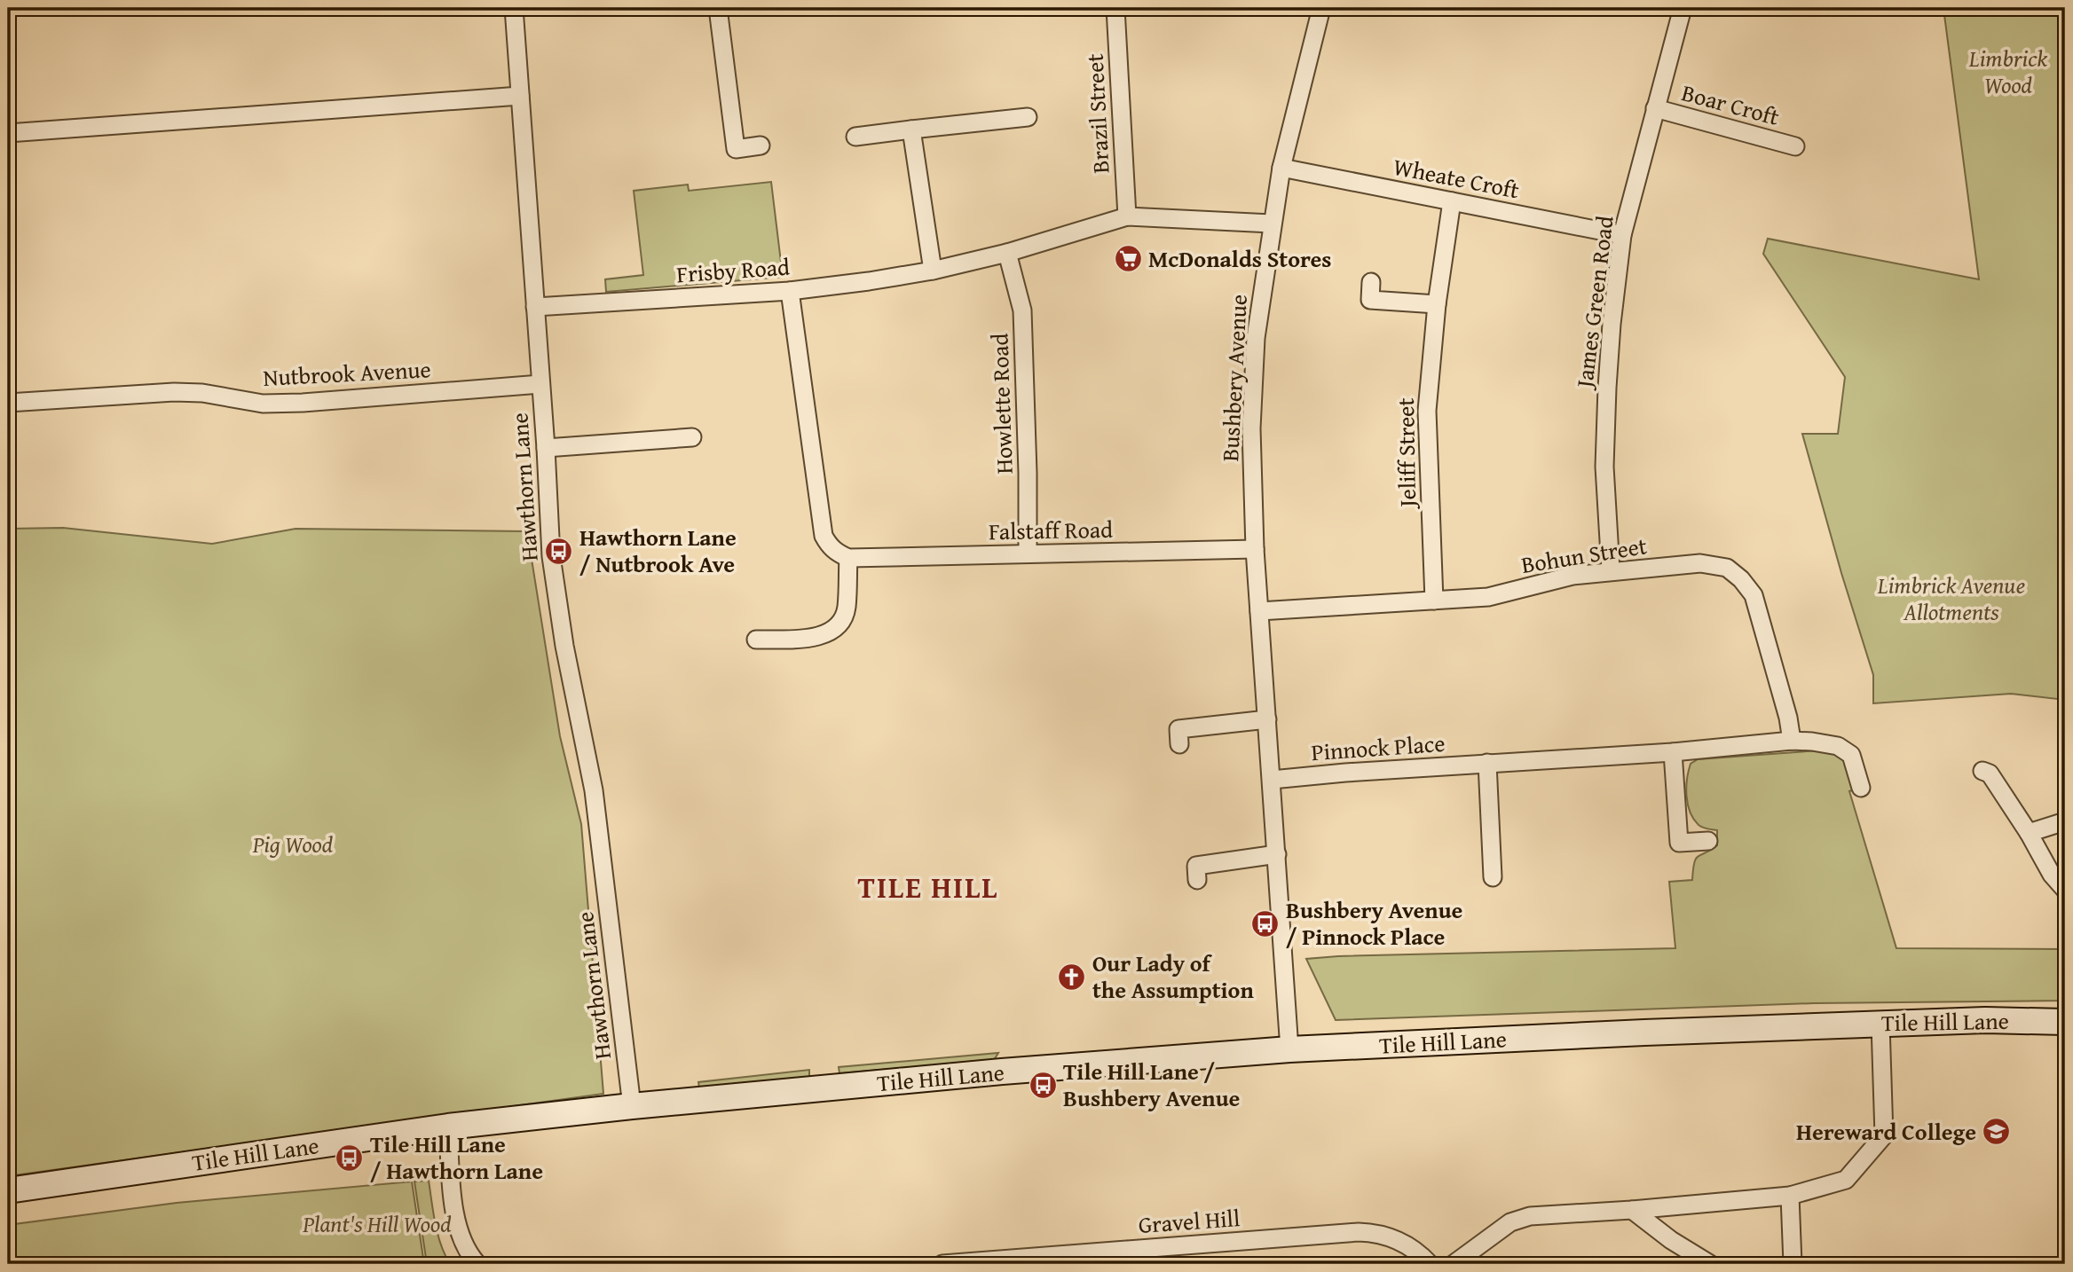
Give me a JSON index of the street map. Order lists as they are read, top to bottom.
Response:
{
  "streets": {
    "main road": ["Tile Hill Lane"],
    "street": [
      "Boar Croft",
      "Brazil Street",
      "Wheate Croft",
      "Frisby Road",
      "James Green Road",
      "Nutbrook Avenue",
      "Bushbery Avenue",
      "Howlette Road",
      "Jeliff Street",
      "Hawthorn Lane",
      "Falstaff Road",
      "Bohun Street",
      "Pinnock Place",
      "Gravel Hill"
    ]
  },
  "crossings": [
    ["Boar Croft", "James Green Road"],
    ["Brazil Street", "Frisby Road"],
    ["Wheate Croft", "James Green Road"],
    ["Wheate Croft", "Bushbery Avenue"],
    ["Wheate Croft", "Jeliff Street"],
    ["Frisby Road", "Bushbery Avenue"],
    ["Frisby Road", "Howlette Road"],
    ["Frisby Road", "Hawthorn Lane"],
    ["James Green Road", "Bohun Street"],
    ["Nutbrook Avenue", "Hawthorn Lane"],
    ["Bushbery Avenue", "Falstaff Road"],
    ["Bushbery Avenue", "Bohun Street"],
    ["Bushbery Avenue", "Pinnock Place"],
    ["Bushbery Avenue", "Tile Hill Lane"],
    ["Howlette Road", "Falstaff Road"],
    ["Jeliff Street", "Bohun Street"],
    ["Hawthorn Lane", "Tile Hill Lane"],
    ["Bohun Street", "Pinnock Place"]
  ],
  "districts": ["TILE HILL"],
  "parks": [
    "Limbrick Wood",
    "Limbrick Avenue Allotments",
    "Pig Wood",
    "Plant's Hill Wood"
  ],
  "places": {
    "supermarket": ["McDonalds Stores"],
    "bus stop": [
      "Hawthorn Lane / Nutbrook Ave",
      "Bushbery Avenue / Pinnock Place",
      "Tile Hill Lane / Bushbery Avenue",
      "Tile Hill Lane / Hawthorn Lane"
    ],
    "church": ["Our Lady of the Assumption"],
    "school or university": ["Hereward College"]
  }
}
